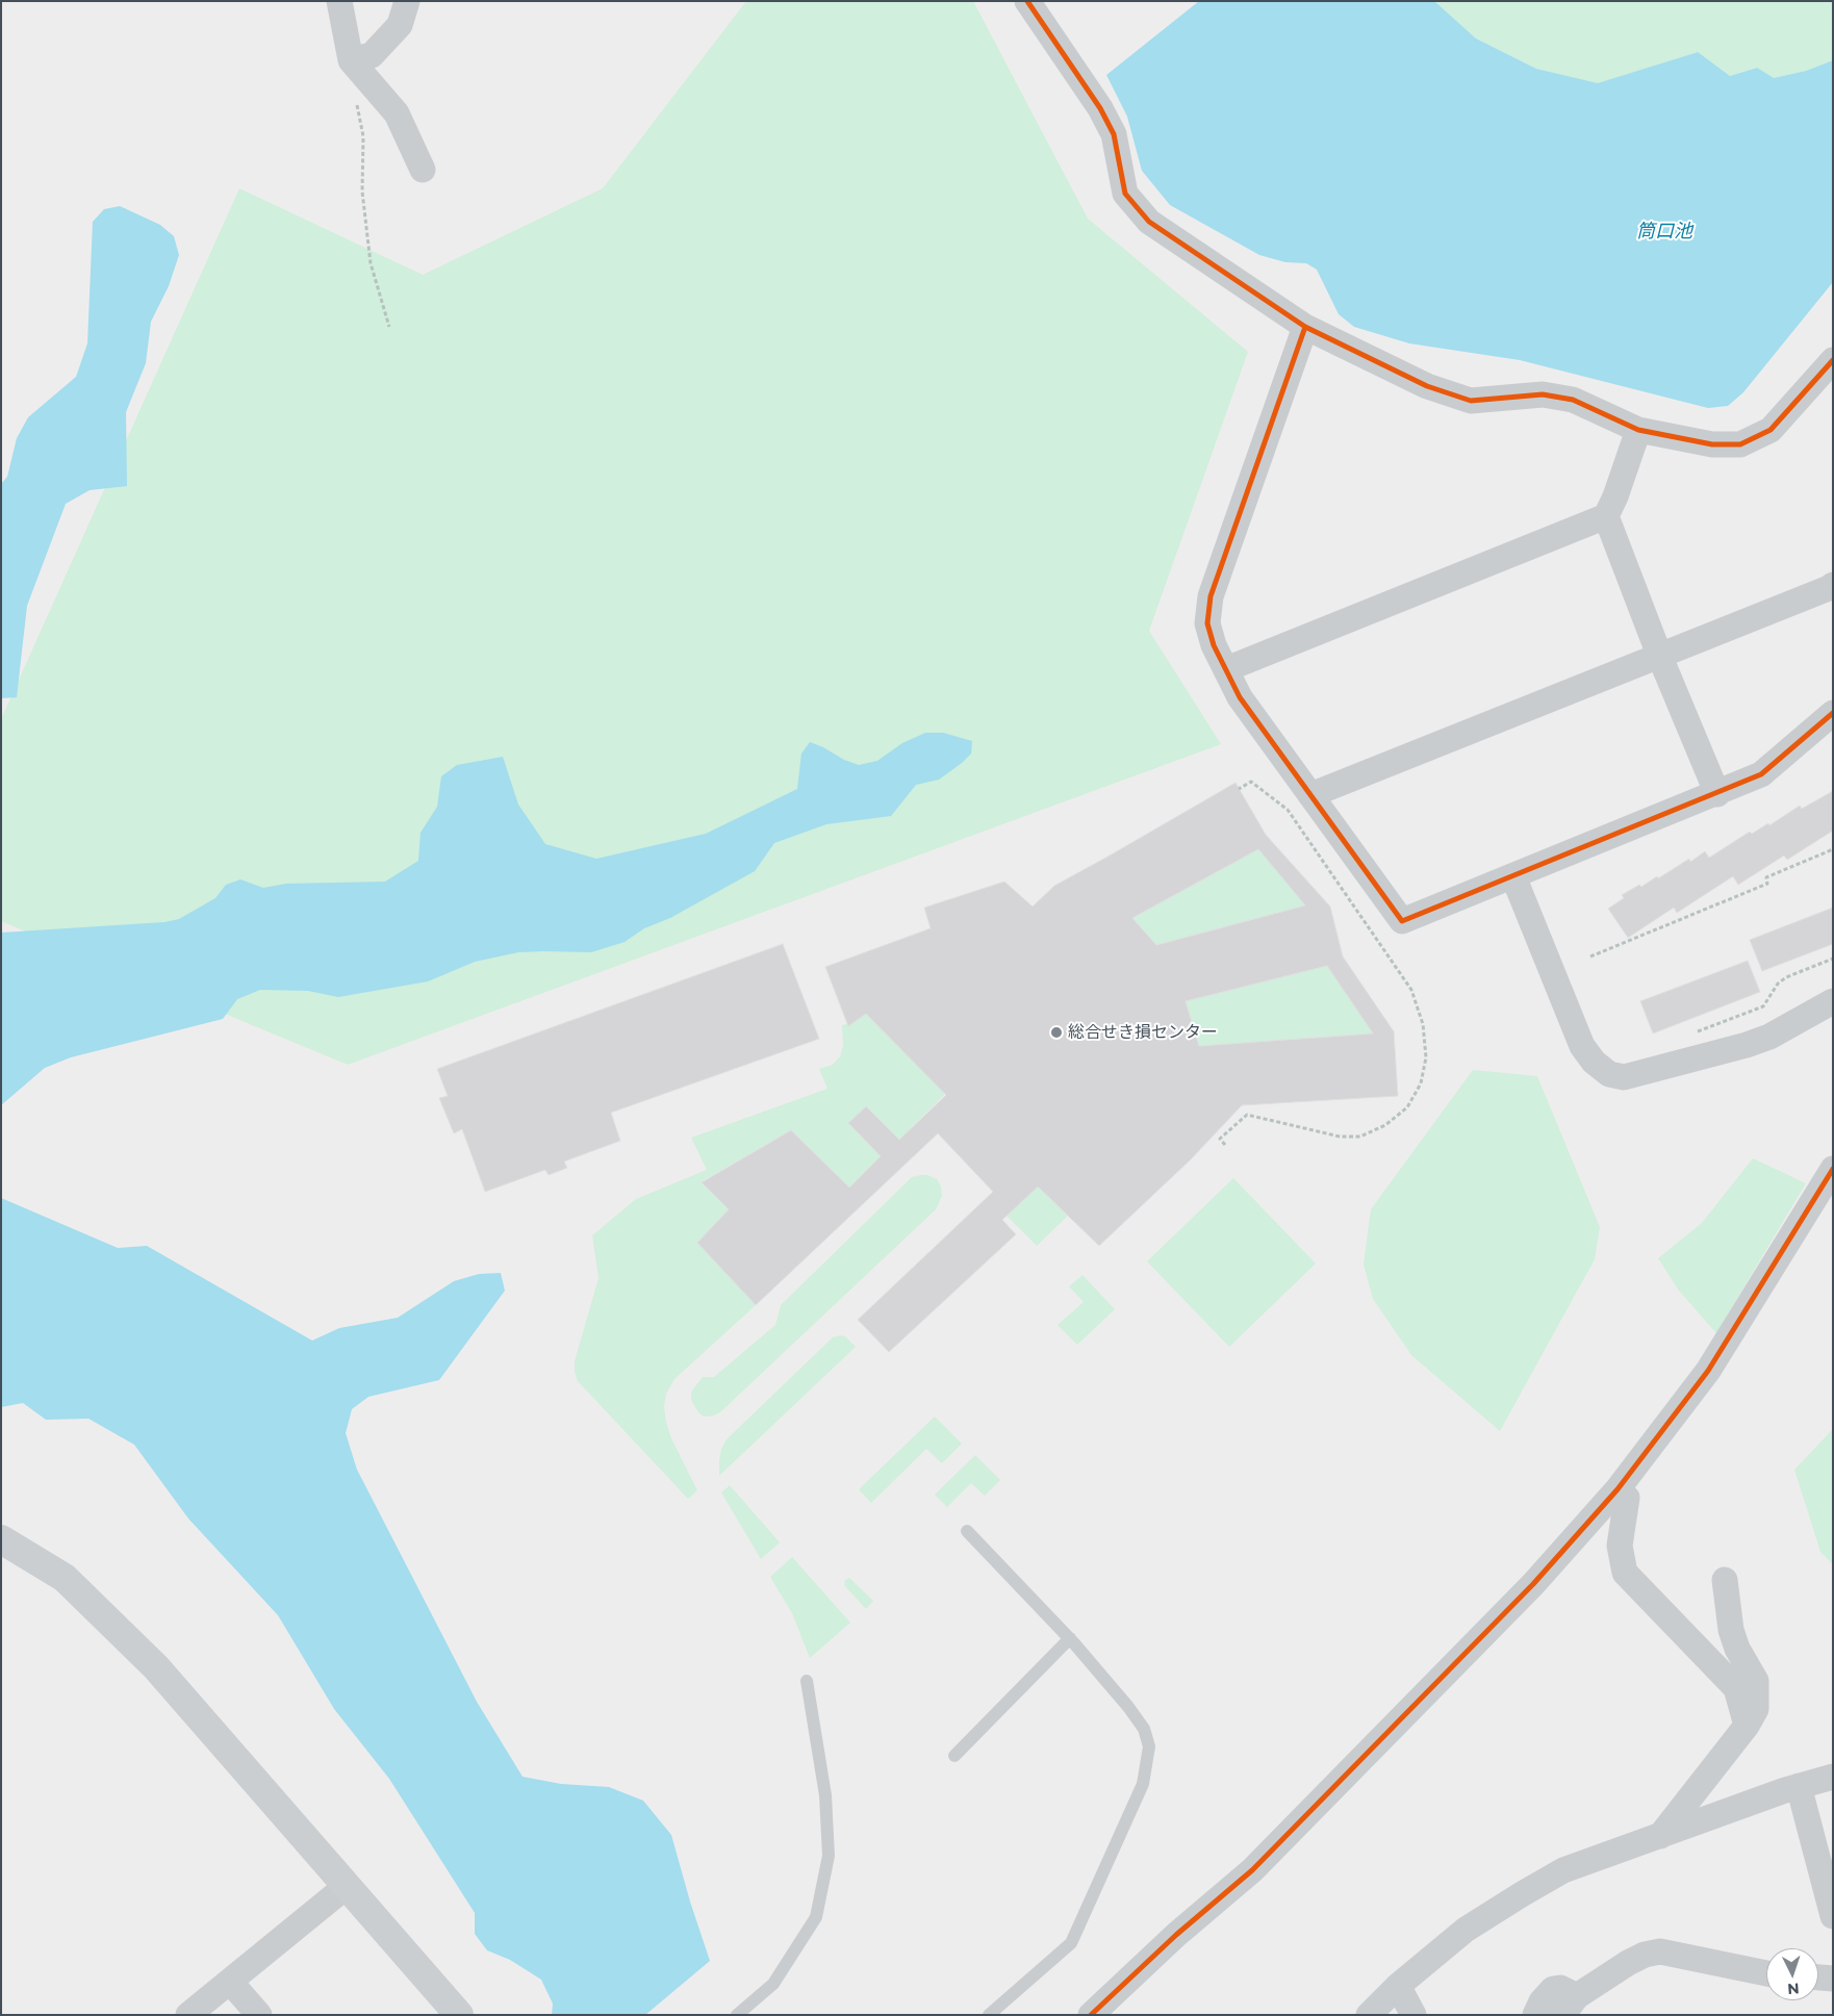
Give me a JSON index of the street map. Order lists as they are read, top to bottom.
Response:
{
  "water": ["筒口池"],
  "places": ["総合せき損センター"],
  "north": "bottom"
}
